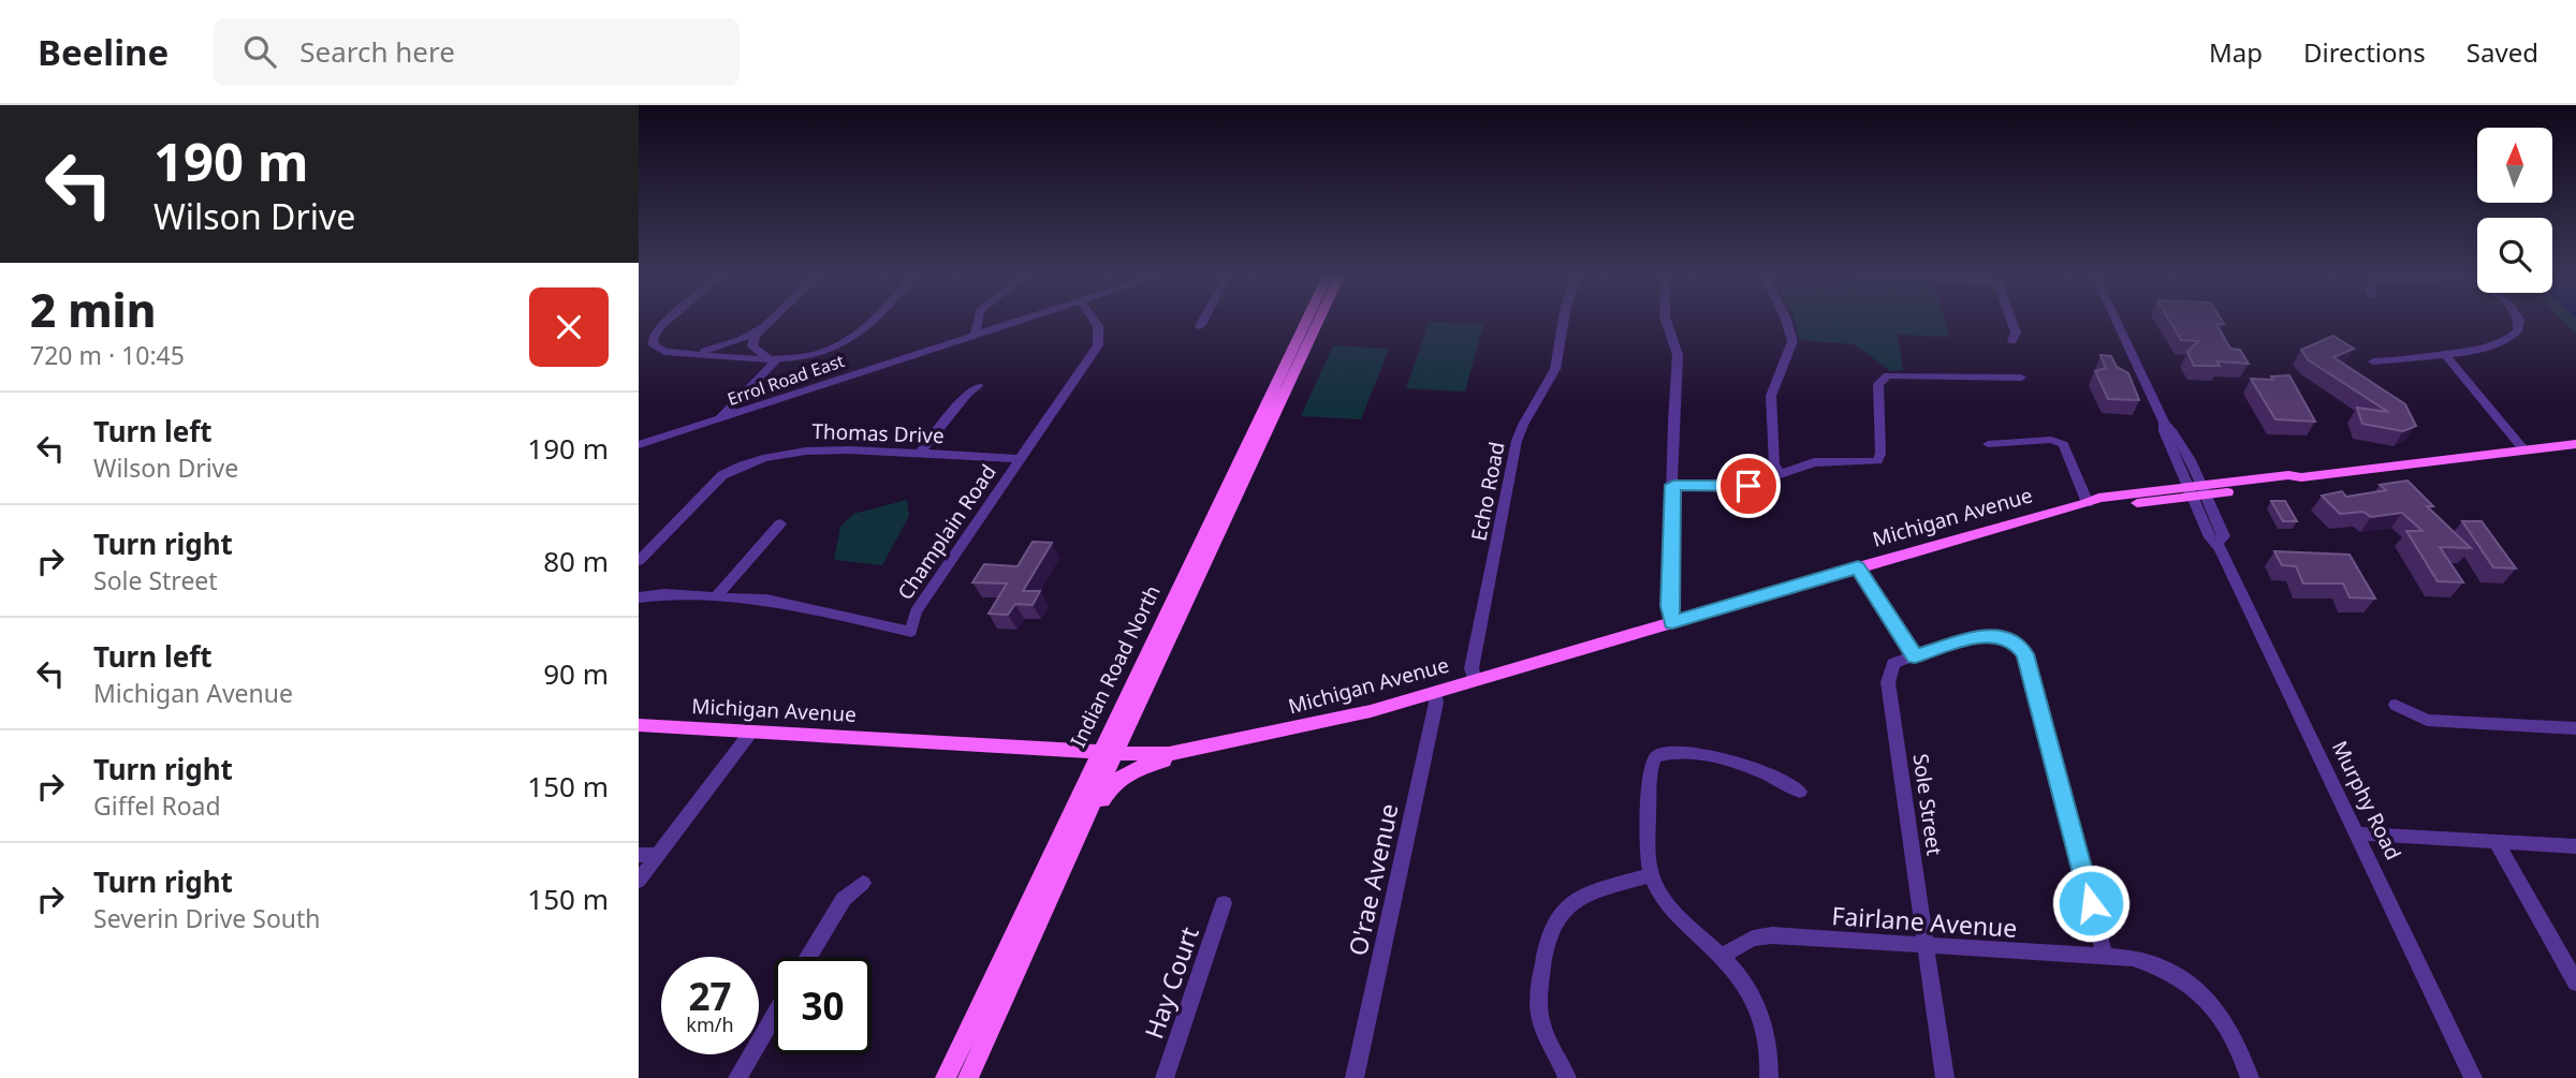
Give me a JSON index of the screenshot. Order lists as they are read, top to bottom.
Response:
{
  "streets": {
    "main road": ["Michigan Avenue", "Indian Road North"],
    "street": [
      "Errol Road East",
      "Thomas Drive",
      "Echo Road",
      "Champlain Road",
      "Murphy Road",
      "Sole Street",
      "O'rae Avenue",
      "Fairlane Avenue",
      "Hay Court"
    ]
  },
  "crossings": [
    ["Thomas Drive", "Champlain Road"],
    ["Echo Road", "Michigan Avenue"],
    ["Michigan Avenue", "Indian Road North"],
    ["Michigan Avenue", "Murphy Road"],
    ["Michigan Avenue", "O'rae Avenue"],
    ["Sole Street", "Fairlane Avenue"]
  ],
  "north": "top",
  "page": {
    "header": "Beeline",
    "search": "Search here",
    "nav": ["Map", "Directions", "Saved"],
    "turn": ["190 m", "Wilson Drive"],
    "heading": ["2 min", "720 m · 10:45"],
    "list": [
      {
        "name": "Turn left",
        "note": "Wilson Drive",
        "value": "190 m"
      },
      {
        "name": "Turn right",
        "note": "Sole Street",
        "value": "80 m"
      },
      {
        "name": "Turn left",
        "note": "Michigan Avenue",
        "value": "90 m"
      },
      {
        "name": "Turn right",
        "note": "Giffel Road",
        "value": "150 m"
      },
      {
        "name": "Turn right",
        "note": "Severin Drive South",
        "value": "150 m"
      }
    ],
    "speed": "27 km/h",
    "limit": "30"
  }
}
